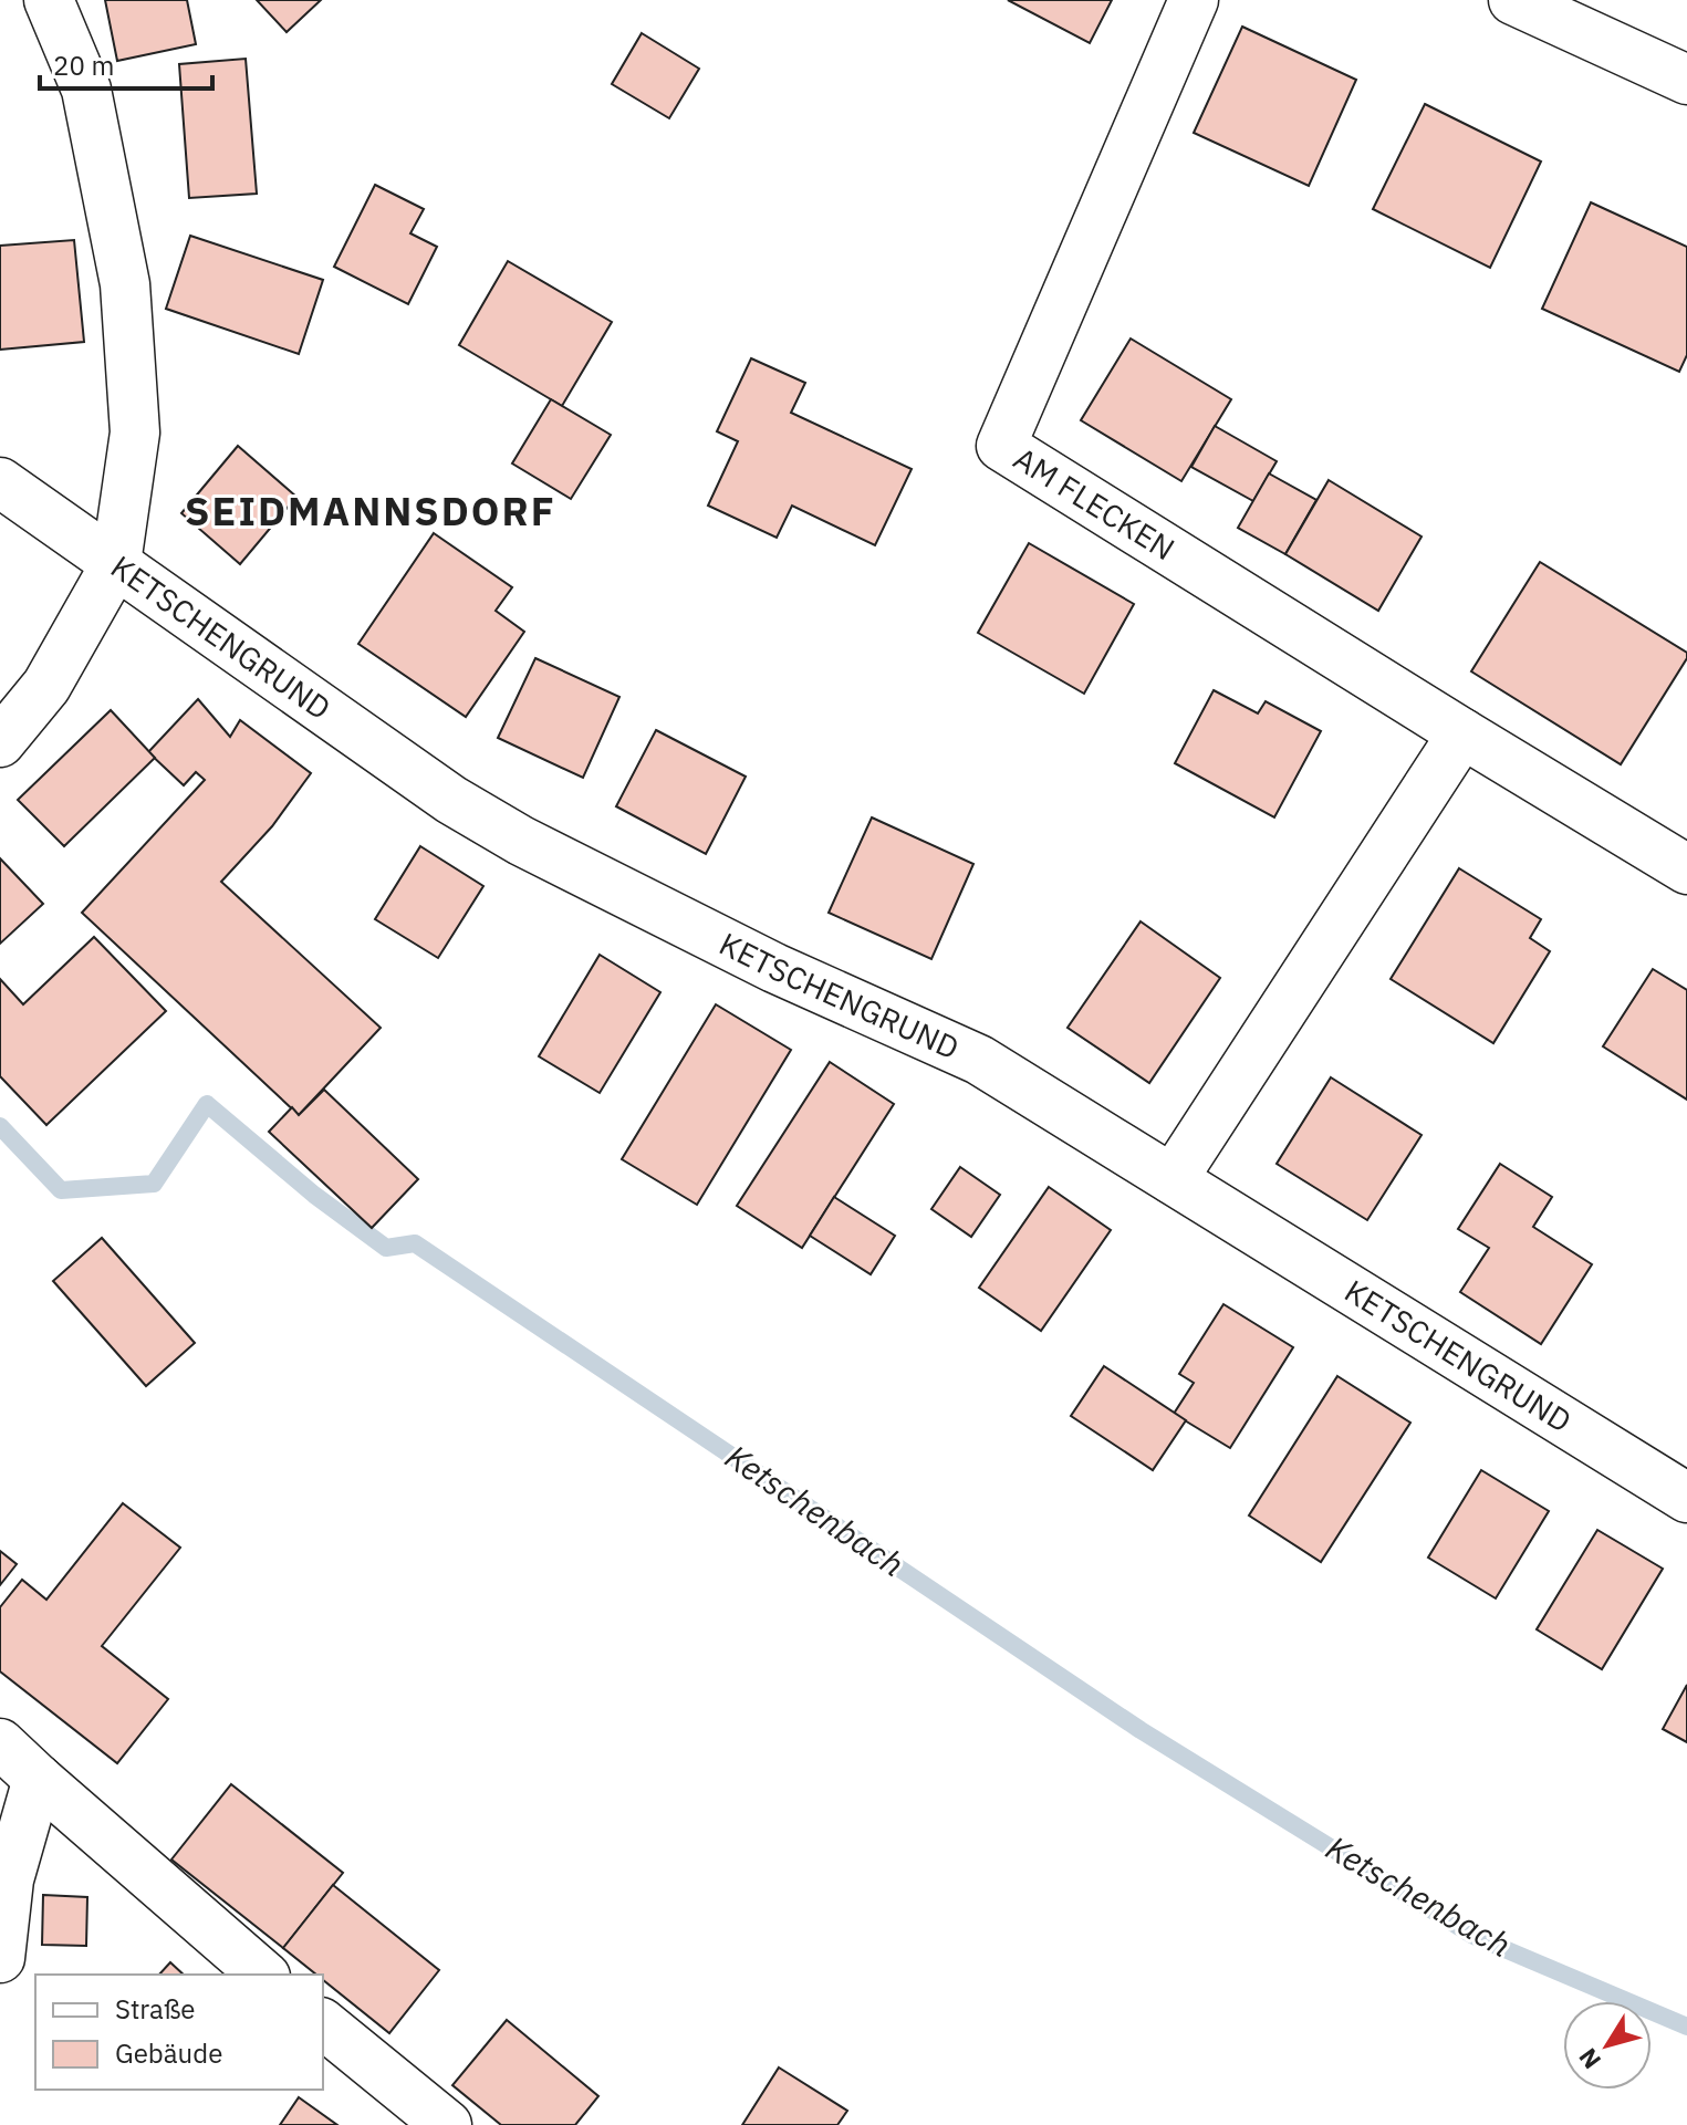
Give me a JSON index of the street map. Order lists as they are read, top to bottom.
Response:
{
  "streets": {
    "street": ["AM FLECKEN", "KETSCHENGRUND"]
  },
  "districts": ["SEIDMANNSDORF"],
  "water": ["Ketschenbach"],
  "legend": ["Straße", "Gebäude"],
  "scale_bar": "20 m",
  "north": "bottom left"
}
